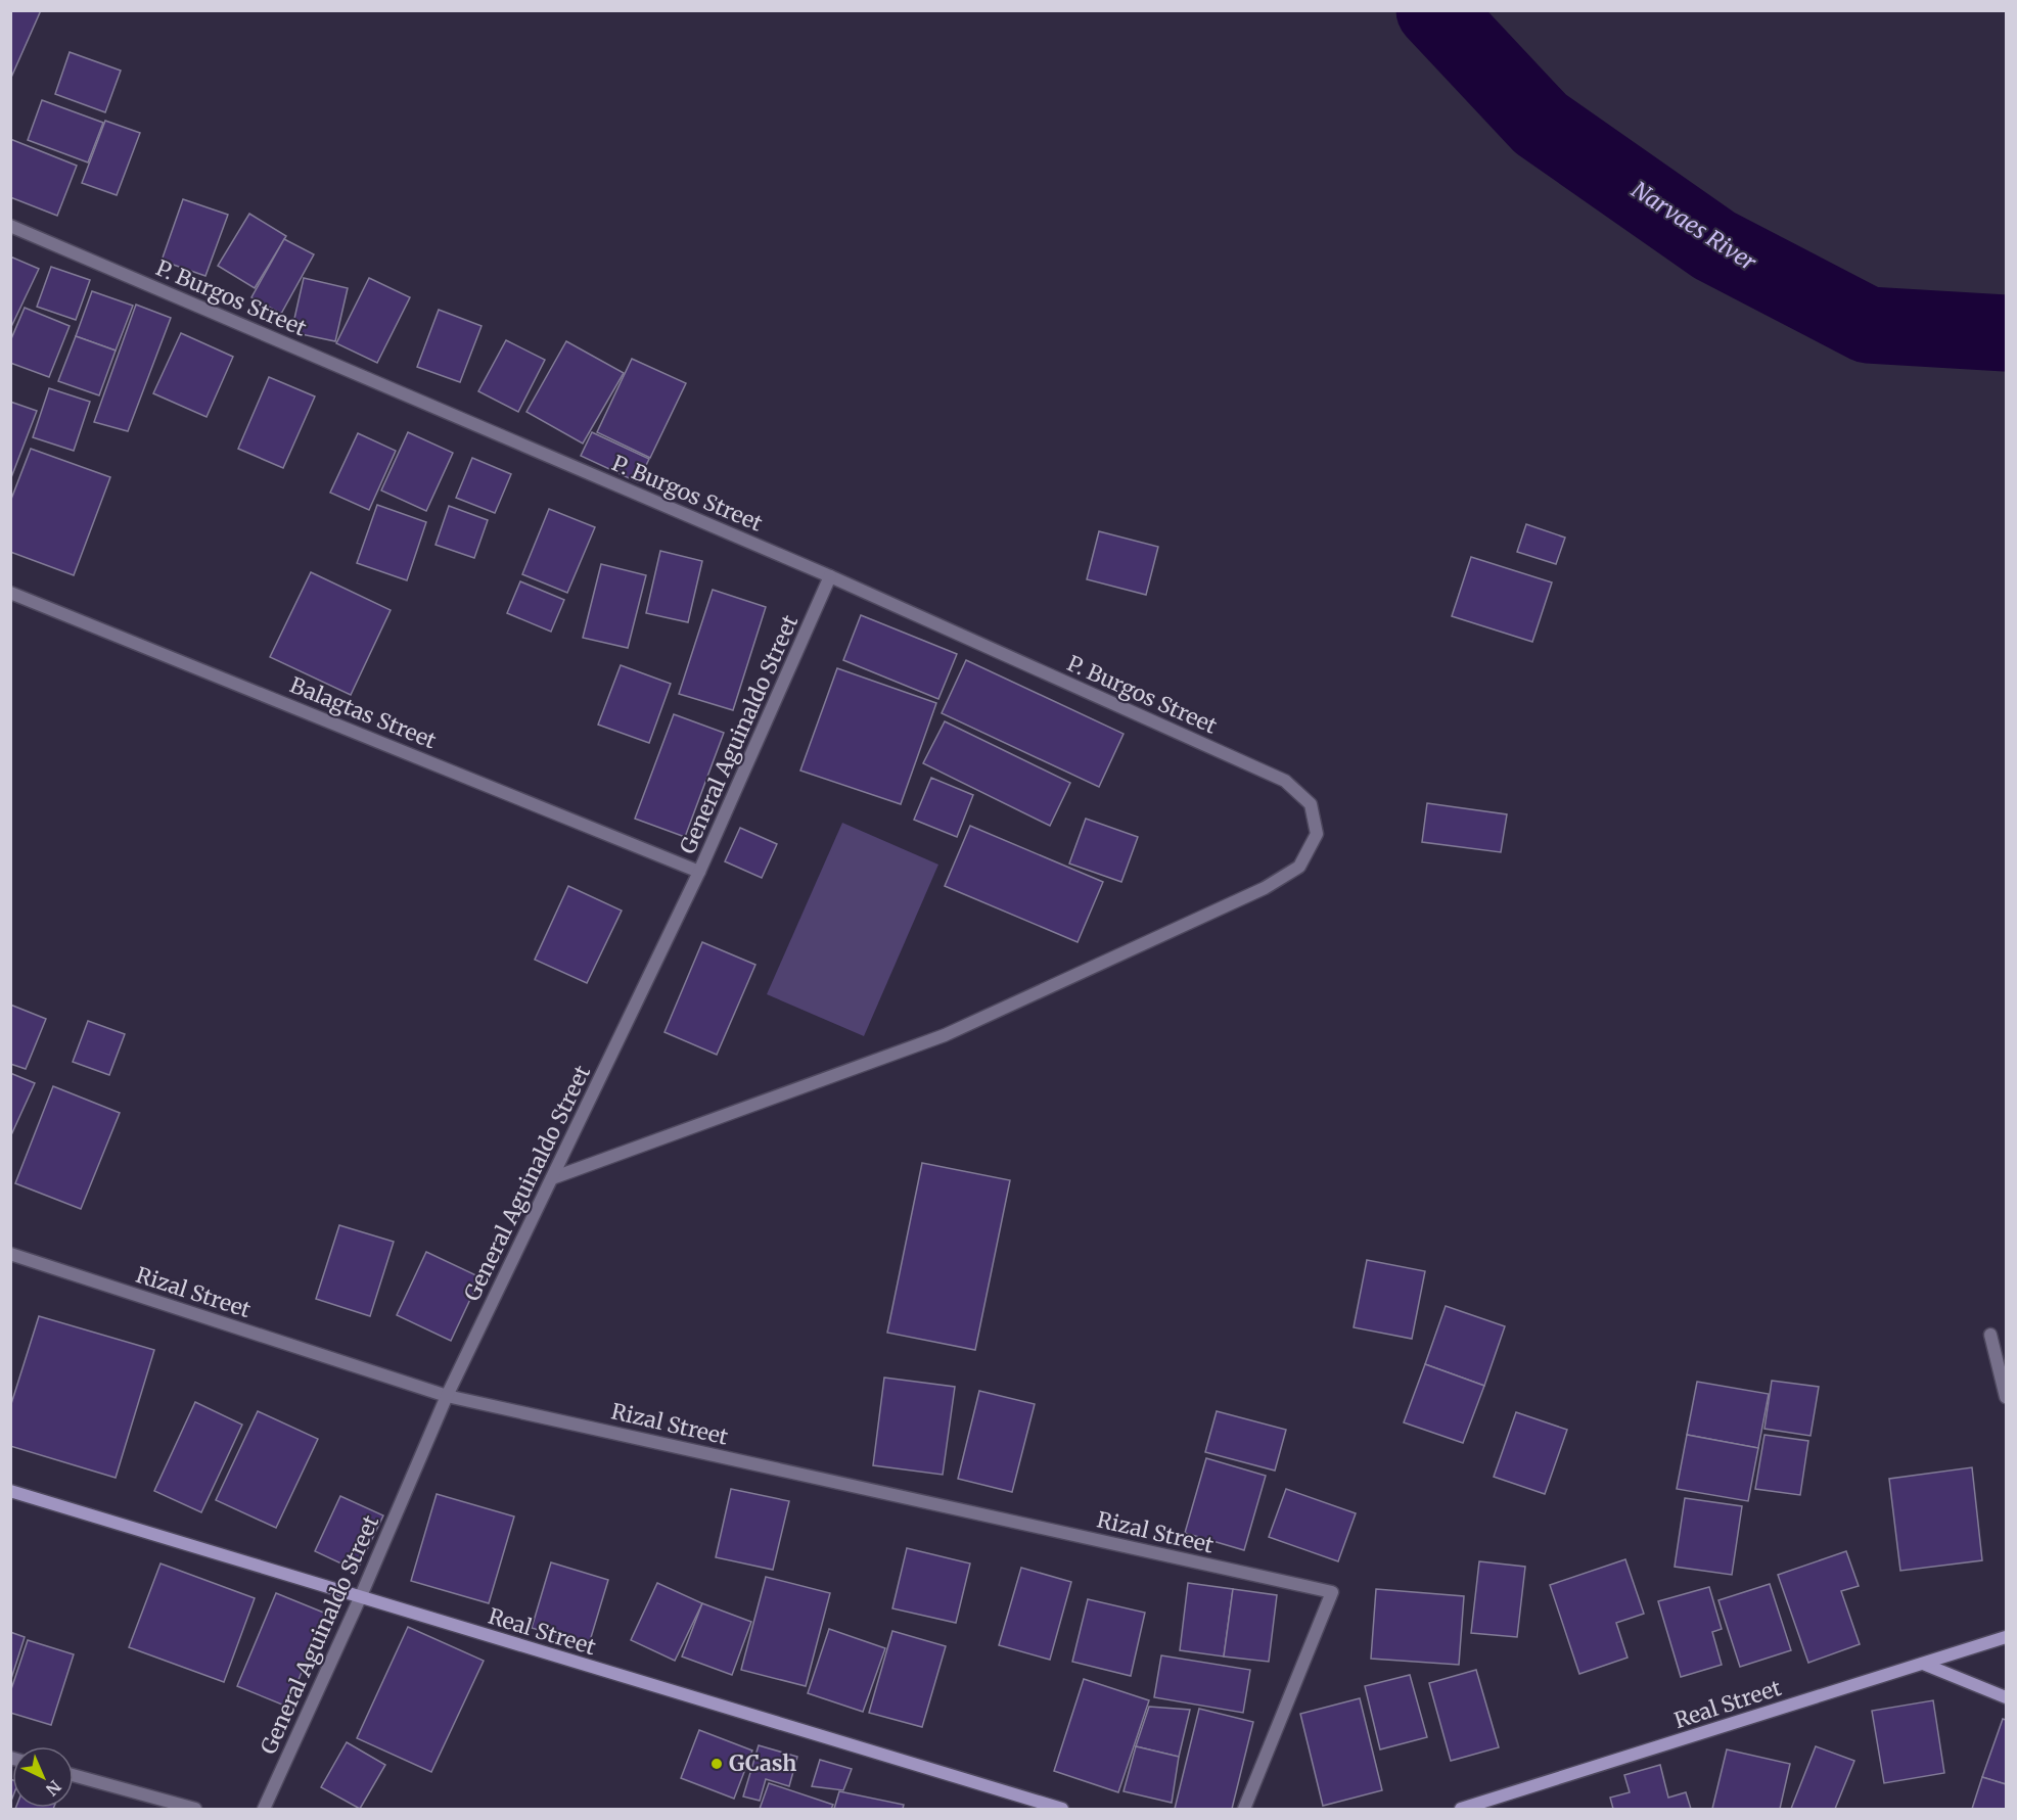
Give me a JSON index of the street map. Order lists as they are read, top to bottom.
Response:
{
  "streets": {
    "main road": ["Real Street"],
    "street": [
      "P. Burgos Street",
      "Balagtas Street",
      "General Aguinaldo Street",
      "Rizal Street"
    ]
  },
  "crossings": [
    ["P. Burgos Street", "General Aguinaldo Street"],
    ["Balagtas Street", "General Aguinaldo Street"],
    ["General Aguinaldo Street", "Rizal Street"],
    ["General Aguinaldo Street", "Real Street"]
  ],
  "water": ["Narvaes River"],
  "places": ["GCash"],
  "north": "bottom right"
}
